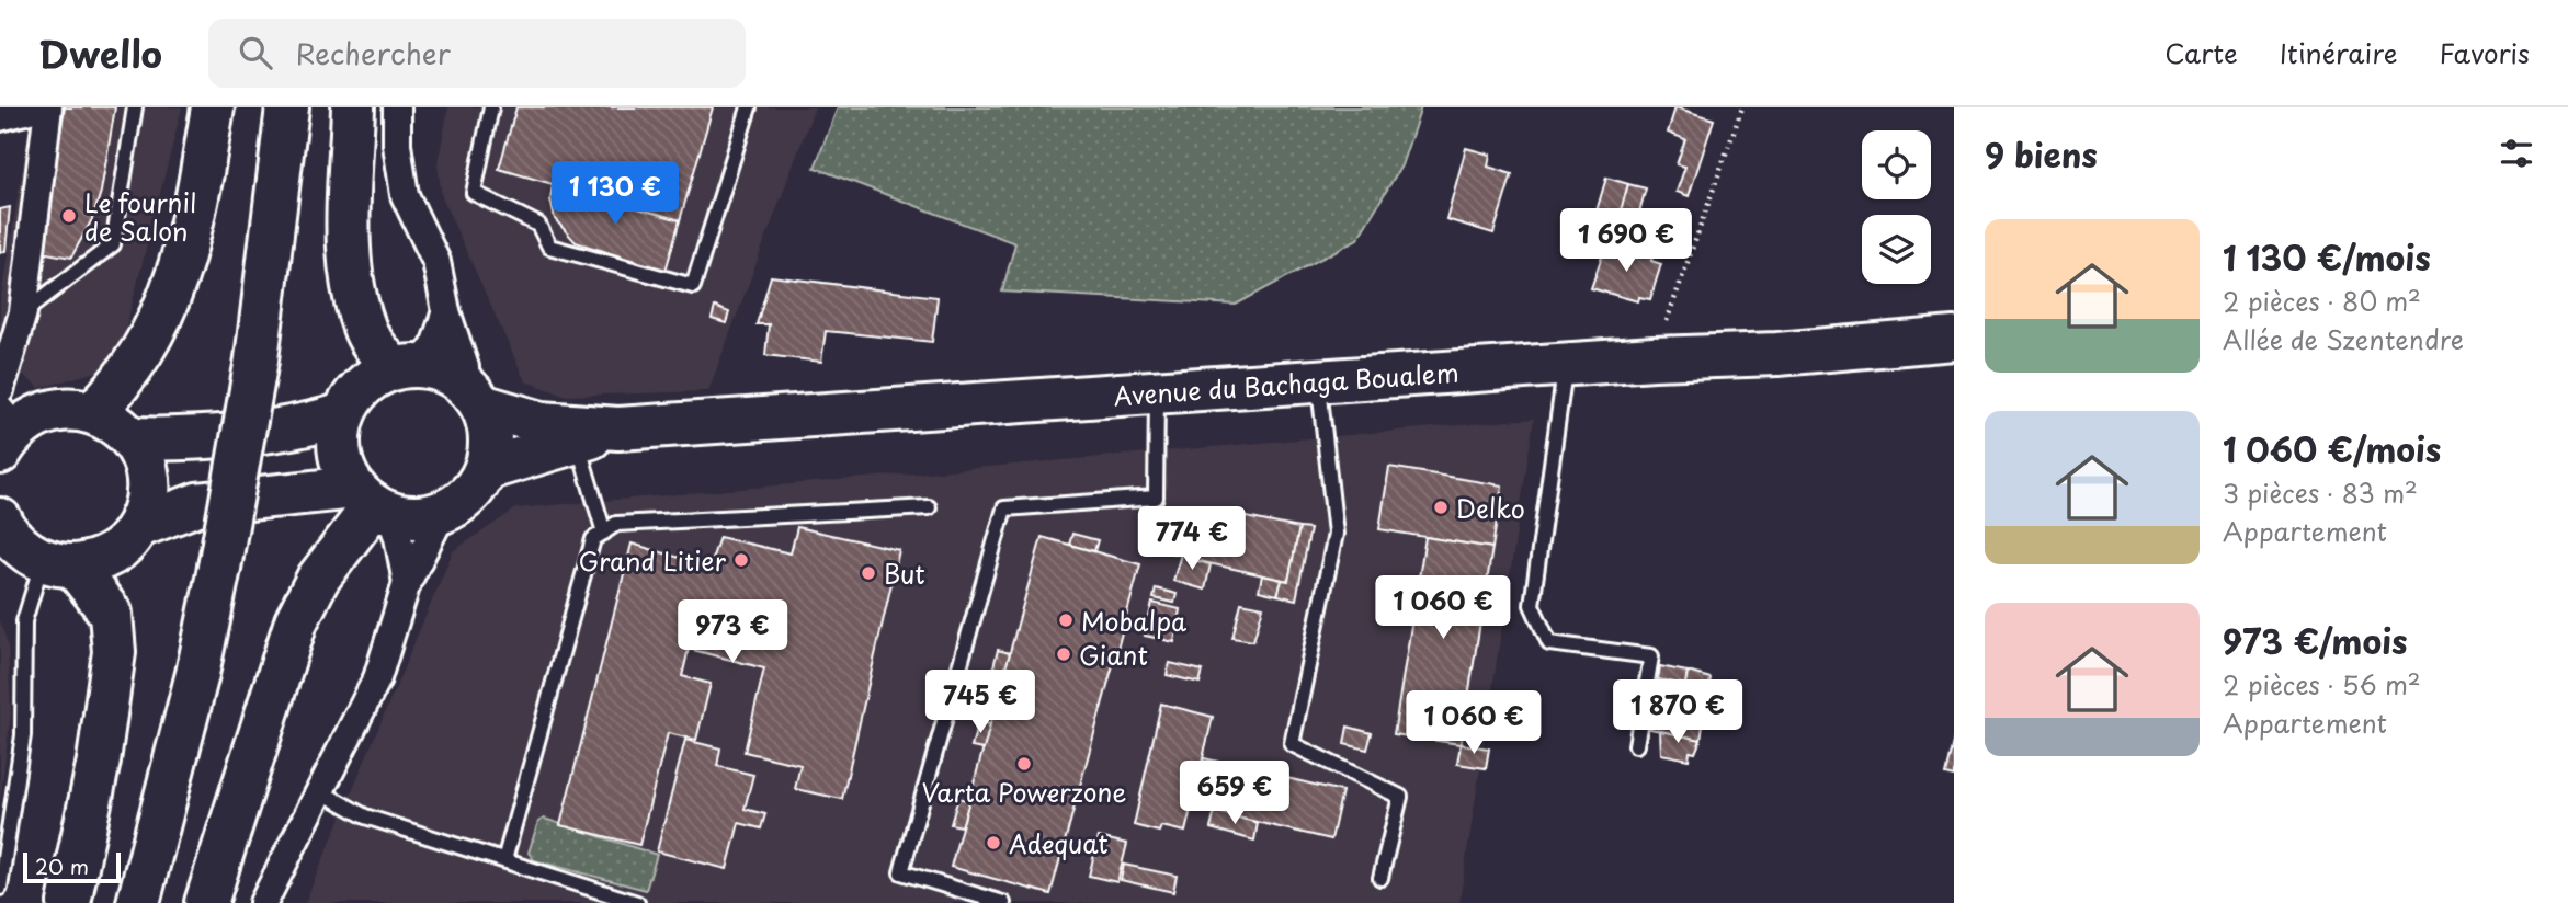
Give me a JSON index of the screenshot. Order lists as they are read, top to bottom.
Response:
{
  "streets": {
    "main road": ["Avenue du Bachaga Boualem"]
  },
  "places": [
    "Le fournil de Salon",
    "Delko",
    "Grand Litier",
    "But",
    "Mobalpa",
    "Giant",
    "Varta Powerzone",
    "Adequat"
  ],
  "scale_bar": "20 m",
  "page": {
    "header": "Dwello",
    "search": "Rechercher",
    "nav": ["Carte", "Itinéraire", "Favoris"],
    "heading": "9 biens",
    "price": [
      "1 130 €",
      "1 690 €",
      "774 €",
      "1 060 €",
      "973 €",
      "745 €",
      "1 870 €",
      "1 060 €",
      "659 €"
    ],
    "list": [
      {
        "name": "1 130 €/mois",
        "note": "2 pièces · 80 m² · Allée de Szentendre"
      },
      {
        "name": "1 060 €/mois",
        "note": "3 pièces · 83 m² · Appartement"
      },
      {
        "name": "973 €/mois",
        "note": "2 pièces · 56 m² · Appartement"
      }
    ],
    "scale": "20 m"
  }
}
